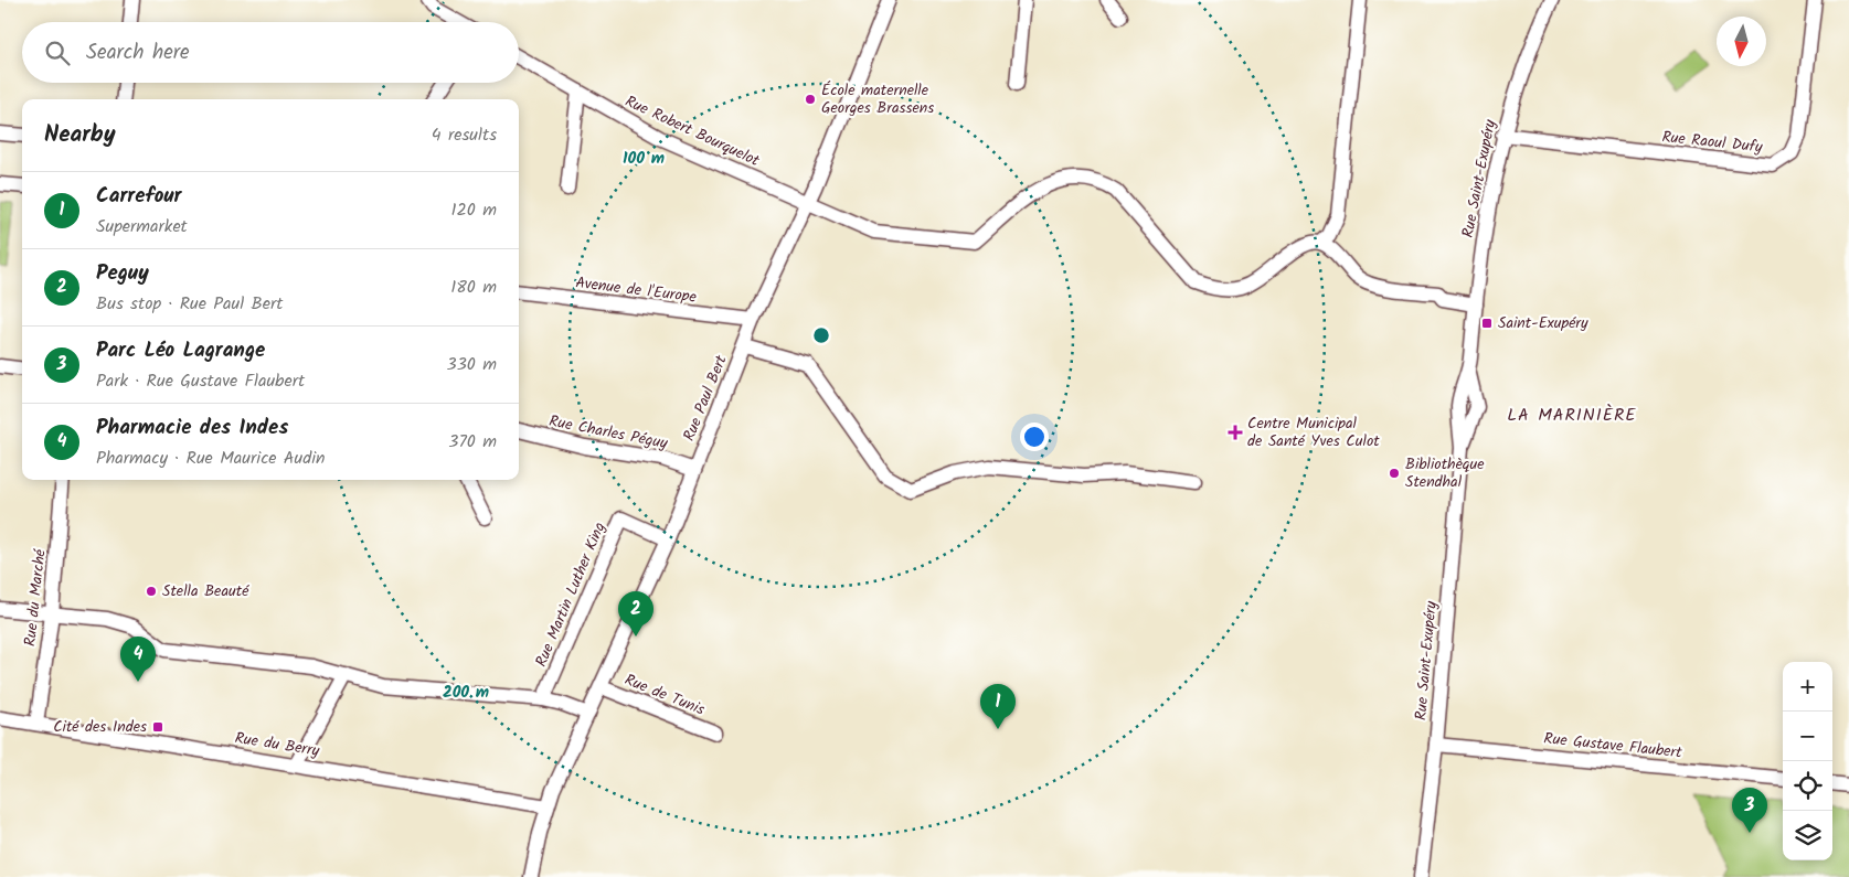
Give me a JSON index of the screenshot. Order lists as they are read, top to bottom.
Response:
{
  "streets": {
    "street": [
      "Rue Robert Bourquelot",
      "Rue Raoul Dufy",
      "Rue Saint-Exupéry",
      "Avenue de l'Europe",
      "Rue Paul Bert",
      "Rue Charles Péguy",
      "Rue Martin Luther King",
      "Rue du Marché",
      "Rue de Tunis",
      "Rue du Berry",
      "Rue Gustave Flaubert"
    ]
  },
  "crossings": [
    ["Rue Robert Bourquelot", "Rue Paul Bert"],
    ["Rue Raoul Dufy", "Rue Saint-Exupéry"],
    ["Rue Saint-Exupéry", "Rue Gustave Flaubert"],
    ["Avenue de l'Europe", "Rue Paul Bert"],
    ["Rue Paul Bert", "Rue Charles Péguy"],
    ["Rue Paul Bert", "Rue Martin Luther King"],
    ["Rue Paul Bert", "Rue de Tunis"],
    ["Rue Paul Bert", "Rue du Berry"],
    ["Rue du Marché", "Rue du Berry"]
  ],
  "districts": ["LA MARINIÈRE"],
  "places": {
    "other": ["École maternelle Georges Brassens", "Bibliothèque Stendhal", "Stella Beauté"],
    "transit": ["Saint-Exupéry", "Cité des Indes"],
    "health": ["Centre Municipal de Santé Yves Culot"]
  },
  "north": "bottom",
  "page": {
    "search": "Search here",
    "heading": ["Nearby", "4 results"],
    "list": [
      {
        "mark": "1",
        "name": "Carrefour",
        "note": "Supermarket",
        "value": "120 m"
      },
      {
        "mark": "2",
        "name": "Peguy",
        "note": "Bus stop · Rue Paul Bert",
        "value": "180 m"
      },
      {
        "mark": "3",
        "name": "Parc Léo Lagrange",
        "note": "Park · Rue Gustave Flaubert",
        "value": "330 m"
      },
      {
        "mark": "4",
        "name": "Pharmacie des Indes",
        "note": "Pharmacy · Rue Maurice Audin",
        "value": "370 m"
      }
    ],
    "pins": [
      "2",
      "4",
      "1",
      "3"
    ],
    "map_buttons": ["+", "−"]
  },
  "rings": ["100 m", "200 m"]
}
